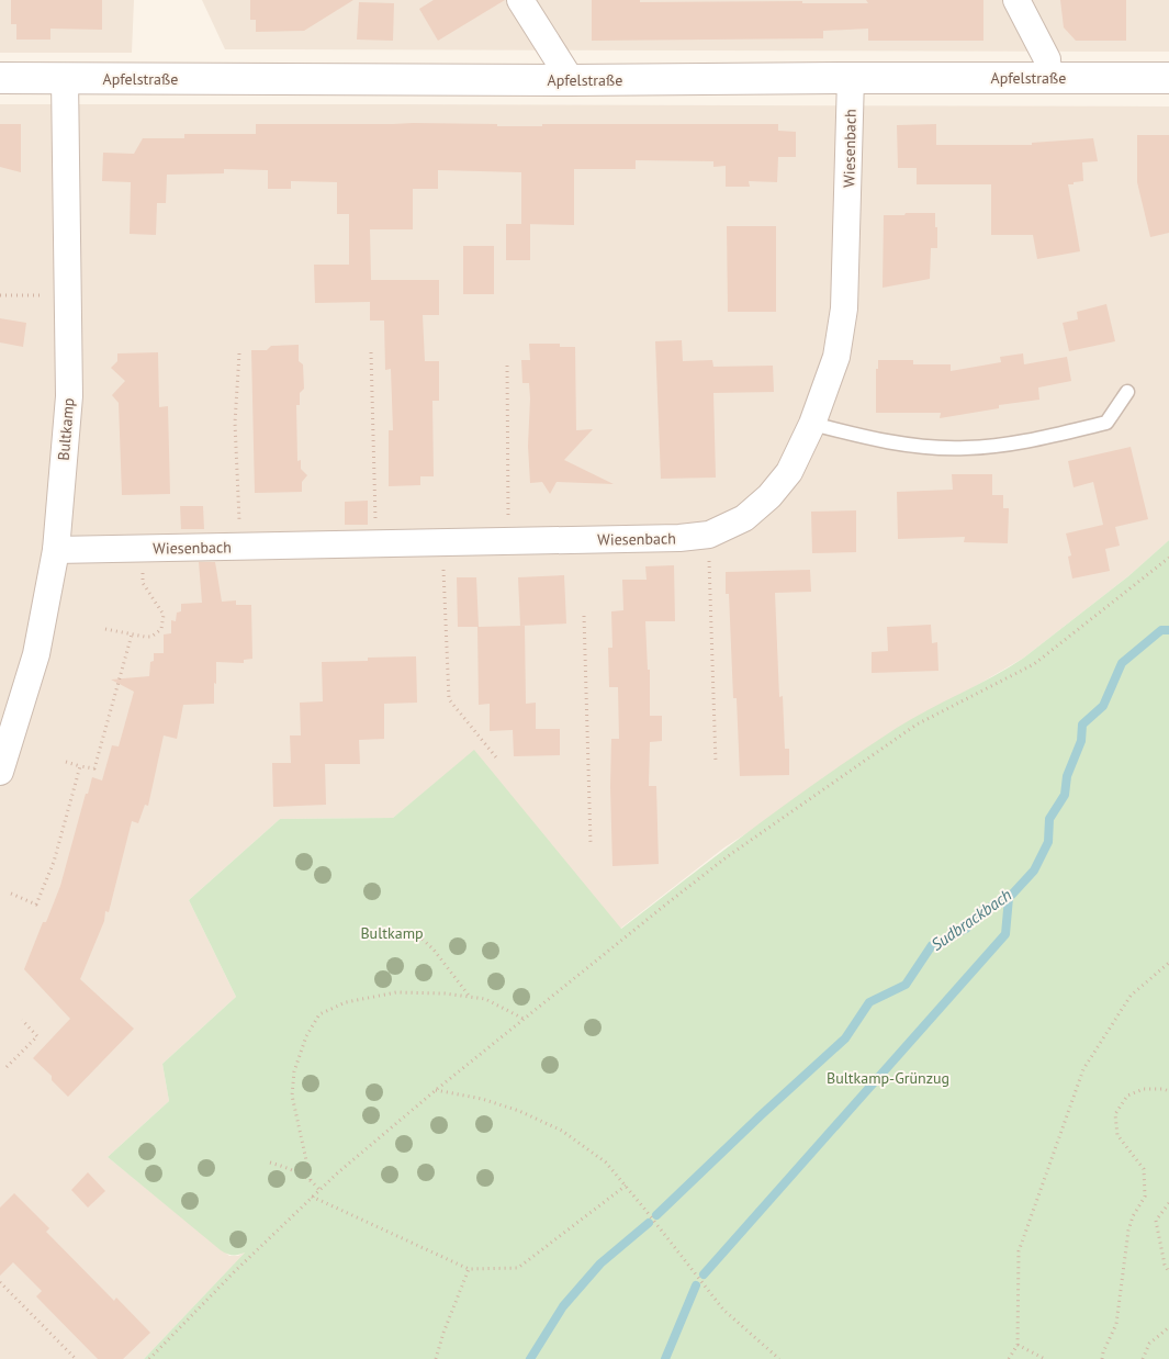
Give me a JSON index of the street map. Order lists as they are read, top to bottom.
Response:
{
  "streets": {
    "street": ["Apfelstraße", "Wiesenbach", "Bultkamp"]
  },
  "crossings": [
    ["Apfelstraße", "Wiesenbach"],
    ["Apfelstraße", "Bultkamp"],
    ["Wiesenbach", "Bultkamp"]
  ],
  "water": ["Sudbrackbach"],
  "parks": ["Bultkamp", "Bultkamp-Grünzug"]
}
